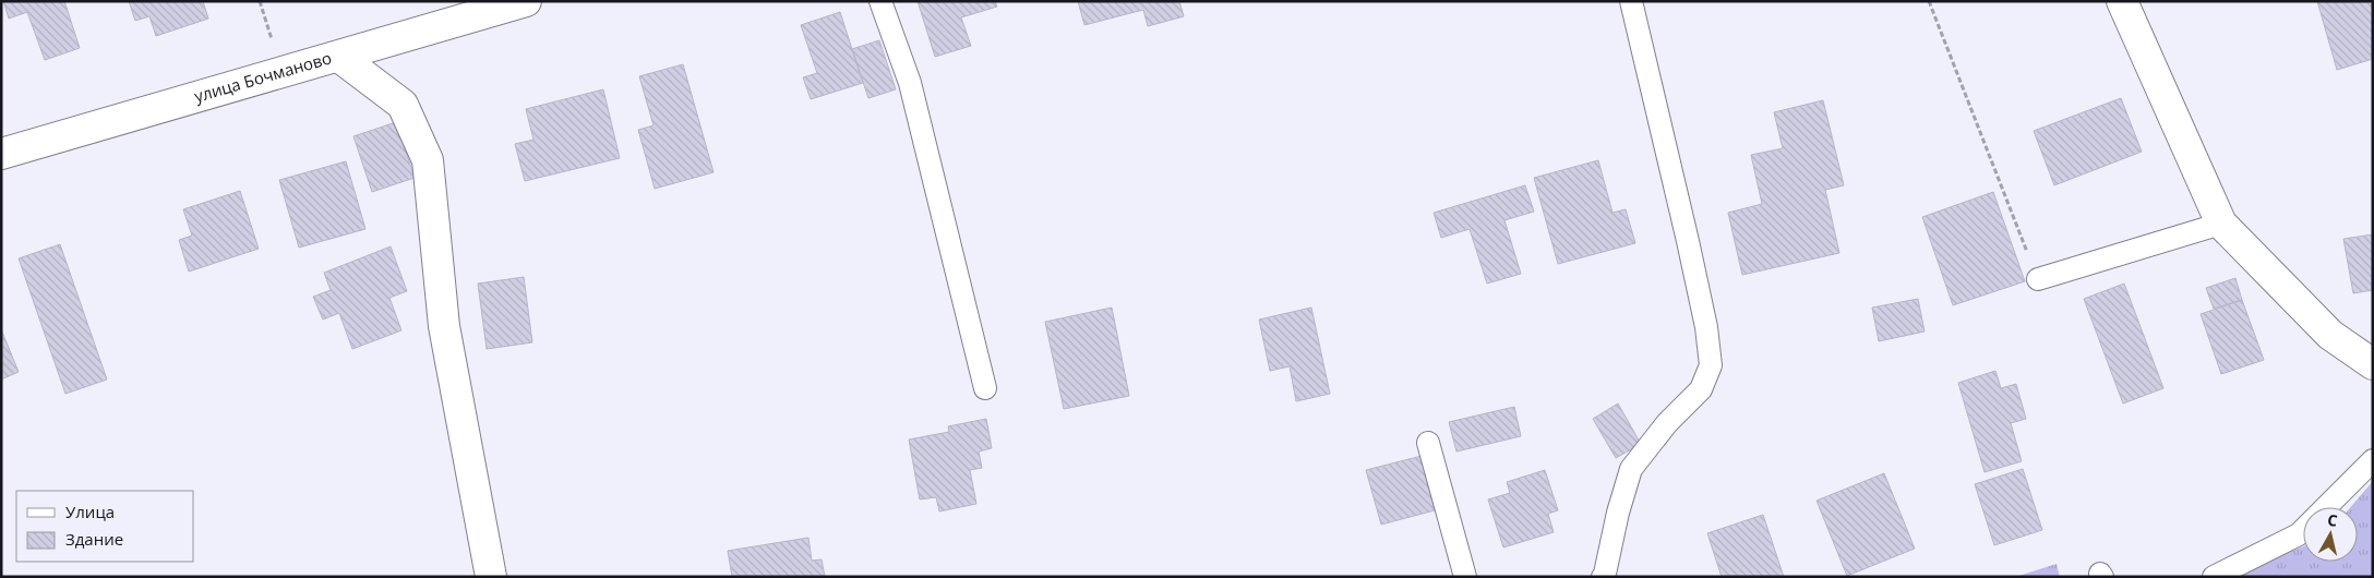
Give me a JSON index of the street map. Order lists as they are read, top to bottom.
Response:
{
  "streets": {
    "street": ["улица Бочманово"]
  },
  "legend": ["Улица", "Здание"],
  "north": "top"
}
